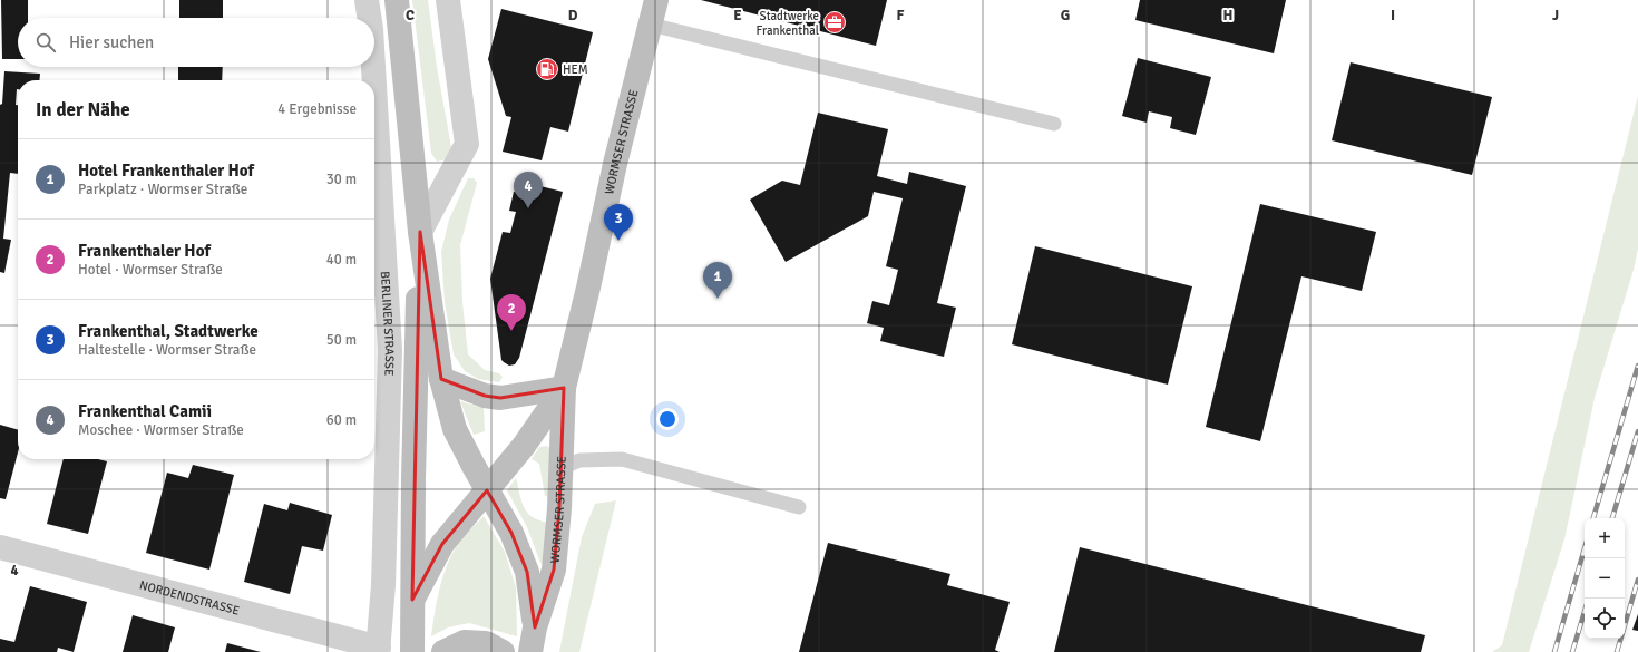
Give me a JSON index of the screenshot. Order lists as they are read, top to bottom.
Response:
{
  "streets": {
    "main road": ["WORMSER STRASSE"],
    "street": ["BERLINER STRASSE", "NORDENDSTRASSE"]
  },
  "crossings": [
    ["BERLINER STRASSE", "NORDENDSTRASSE"]
  ],
  "places": {
    "office": ["Stadtwerke Frankenthal"],
    "fuel station": ["HEM"]
  },
  "page": {
    "search": "Hier suchen",
    "heading": ["In der Nähe", "4 Ergebnisse"],
    "list": [
      {
        "mark": "1",
        "name": "Hotel Frankenthaler Hof",
        "note": "Parkplatz · Wormser Straße",
        "value": "30 m"
      },
      {
        "mark": "2",
        "name": "Frankenthaler Hof",
        "note": "Hotel · Wormser Straße",
        "value": "40 m"
      },
      {
        "mark": "3",
        "name": "Frankenthal, Stadtwerke",
        "note": "Haltestelle · Wormser Straße",
        "value": "50 m"
      },
      {
        "mark": "4",
        "name": "Frankenthal Camii",
        "note": "Moschee · Wormser Straße",
        "value": "60 m"
      }
    ],
    "pins": [
      "4",
      "3",
      "1",
      "2"
    ],
    "map_buttons": ["+", "−"]
  },
  "grid": {
    "columns": [
      "C",
      "D",
      "E",
      "F",
      "G",
      "H",
      "I",
      "J"
    ],
    "rows": ["4"]
  }
}
